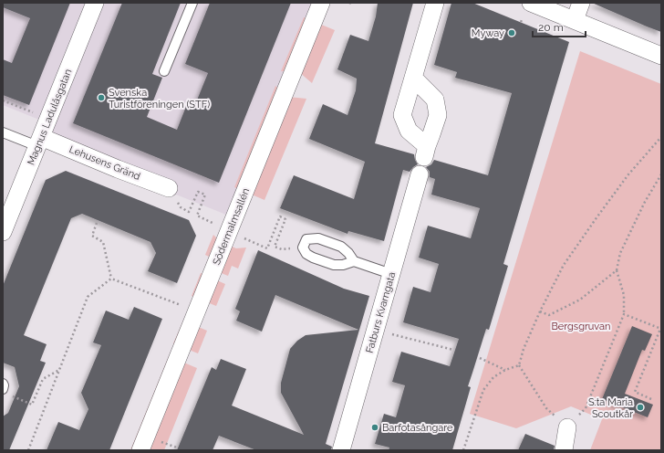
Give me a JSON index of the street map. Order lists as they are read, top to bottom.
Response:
{
  "streets": {
    "street": [
      "Magnus Ladulåsgatan",
      "Lehusens Gränd",
      "Södermalmsallén",
      "Fatburs Kvarngata"
    ]
  },
  "crossings": [
    ["Magnus Ladulåsgatan", "Lehusens Gränd"]
  ],
  "parks": ["Bergsgruvan"],
  "places": [
    "Myway",
    "Svenska Turistföreningen (STF)",
    "S:ta Maria Scoutkår",
    "Barfotasångare"
  ],
  "scale_bar": "20 m"
}
